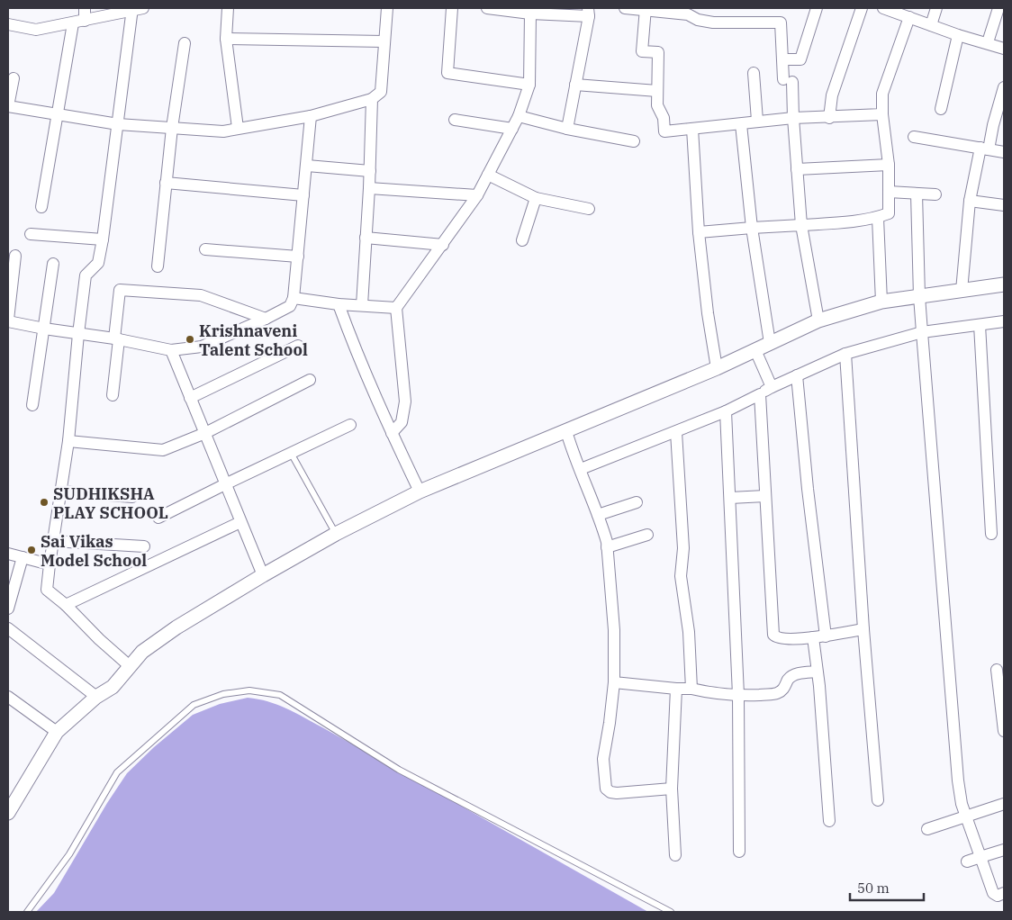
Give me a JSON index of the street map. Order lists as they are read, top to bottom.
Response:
{
  "places": ["Krishnaveni Talent School", "SUDHIKSHA PLAY SCHOOL", "Sai Vikas Model School"],
  "scale_bar": "50 m"
}
